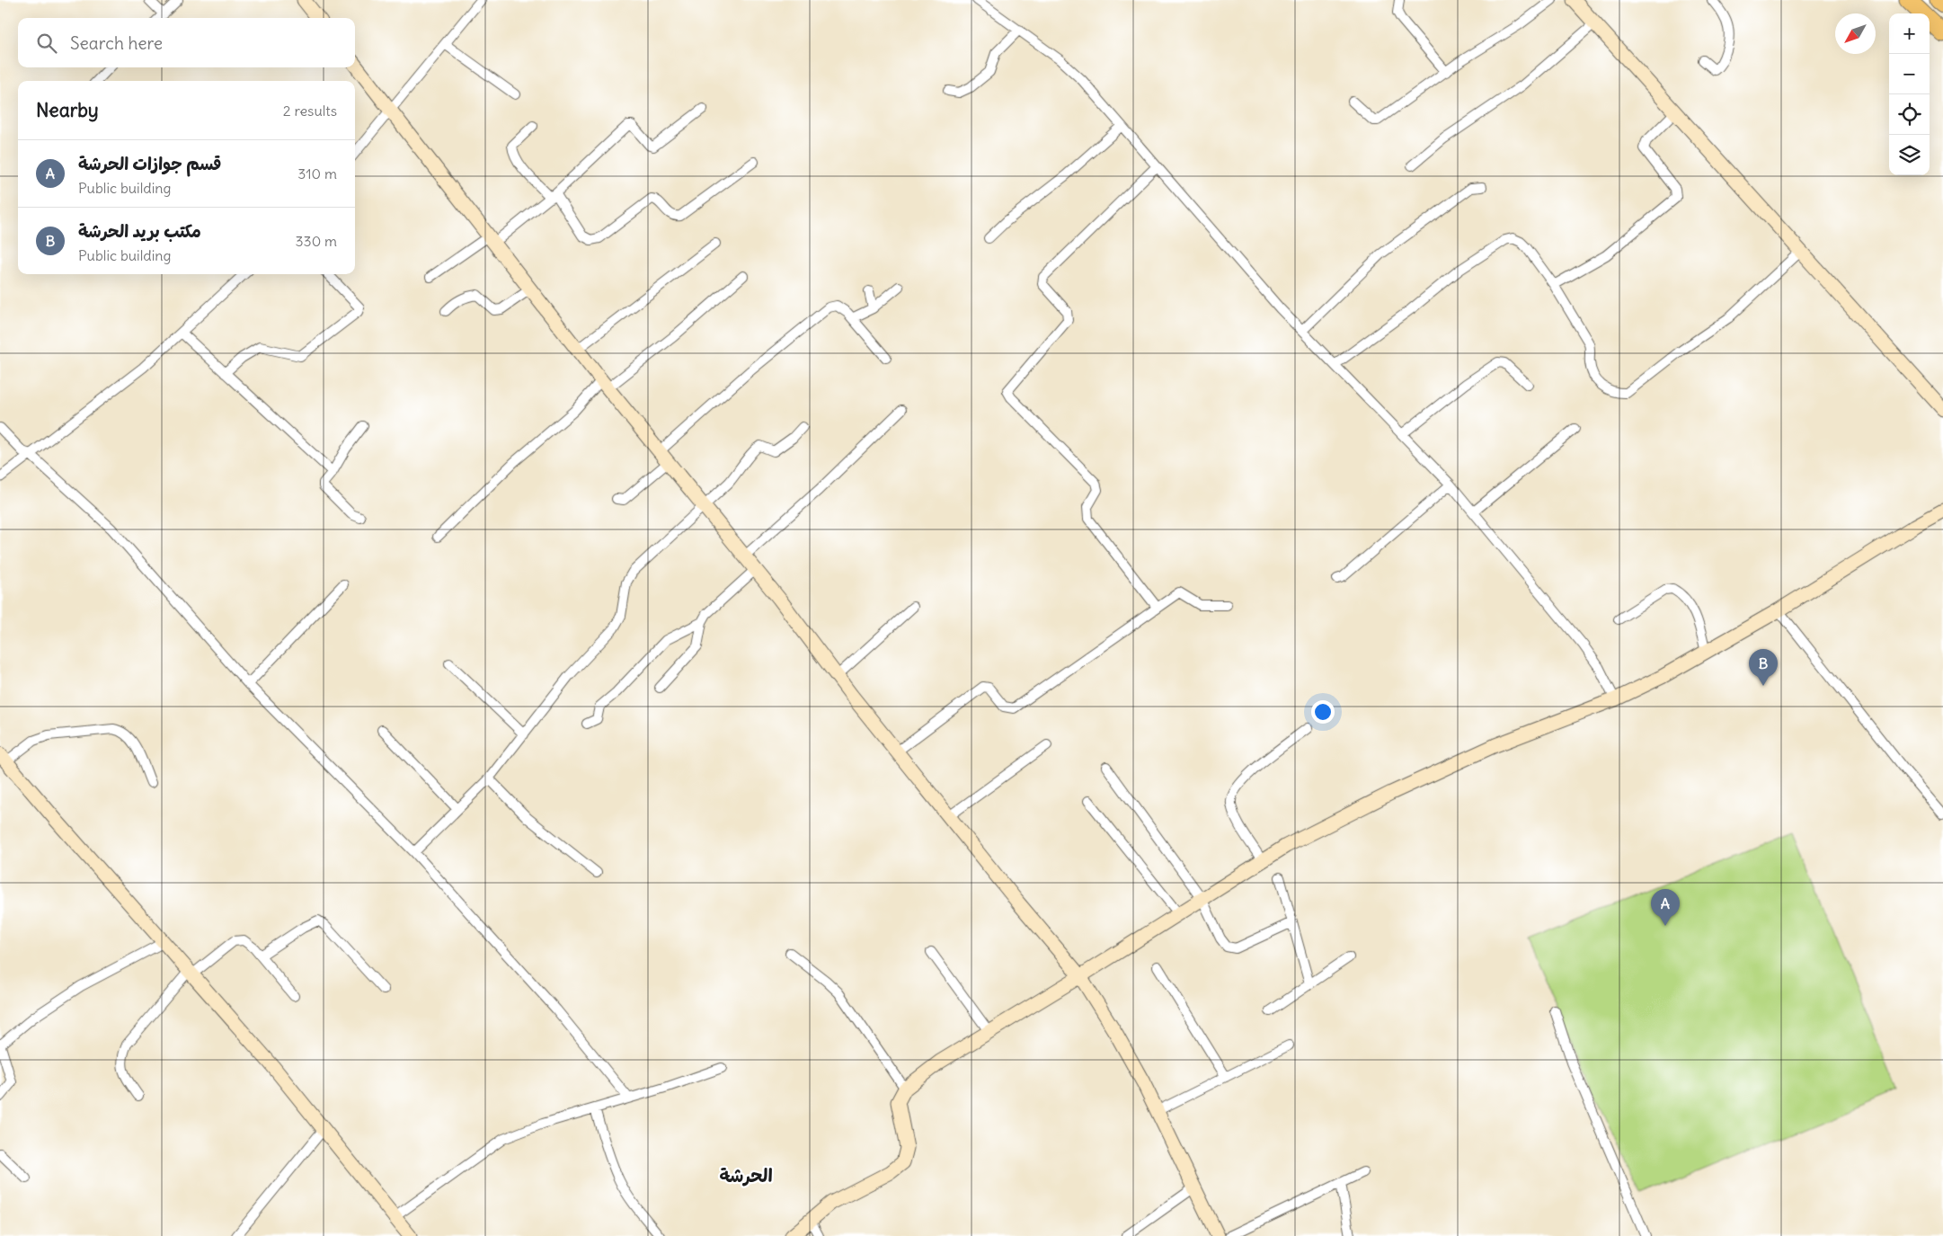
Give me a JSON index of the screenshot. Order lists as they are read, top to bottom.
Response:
{
  "districts": ["الحرشة"],
  "north": "bottom left",
  "page": {
    "map_buttons": ["+", "−"],
    "search": "Search here",
    "heading": ["Nearby", "2 results"],
    "list": [
      {
        "mark": "A",
        "name": "قسم جوازات الحرشة",
        "note": "Public building",
        "value": "310 m"
      },
      {
        "mark": "B",
        "name": "مكتب بريد الحرشة",
        "note": "Public building",
        "value": "330 m"
      }
    ],
    "pins": ["B", "A"]
  }
}
